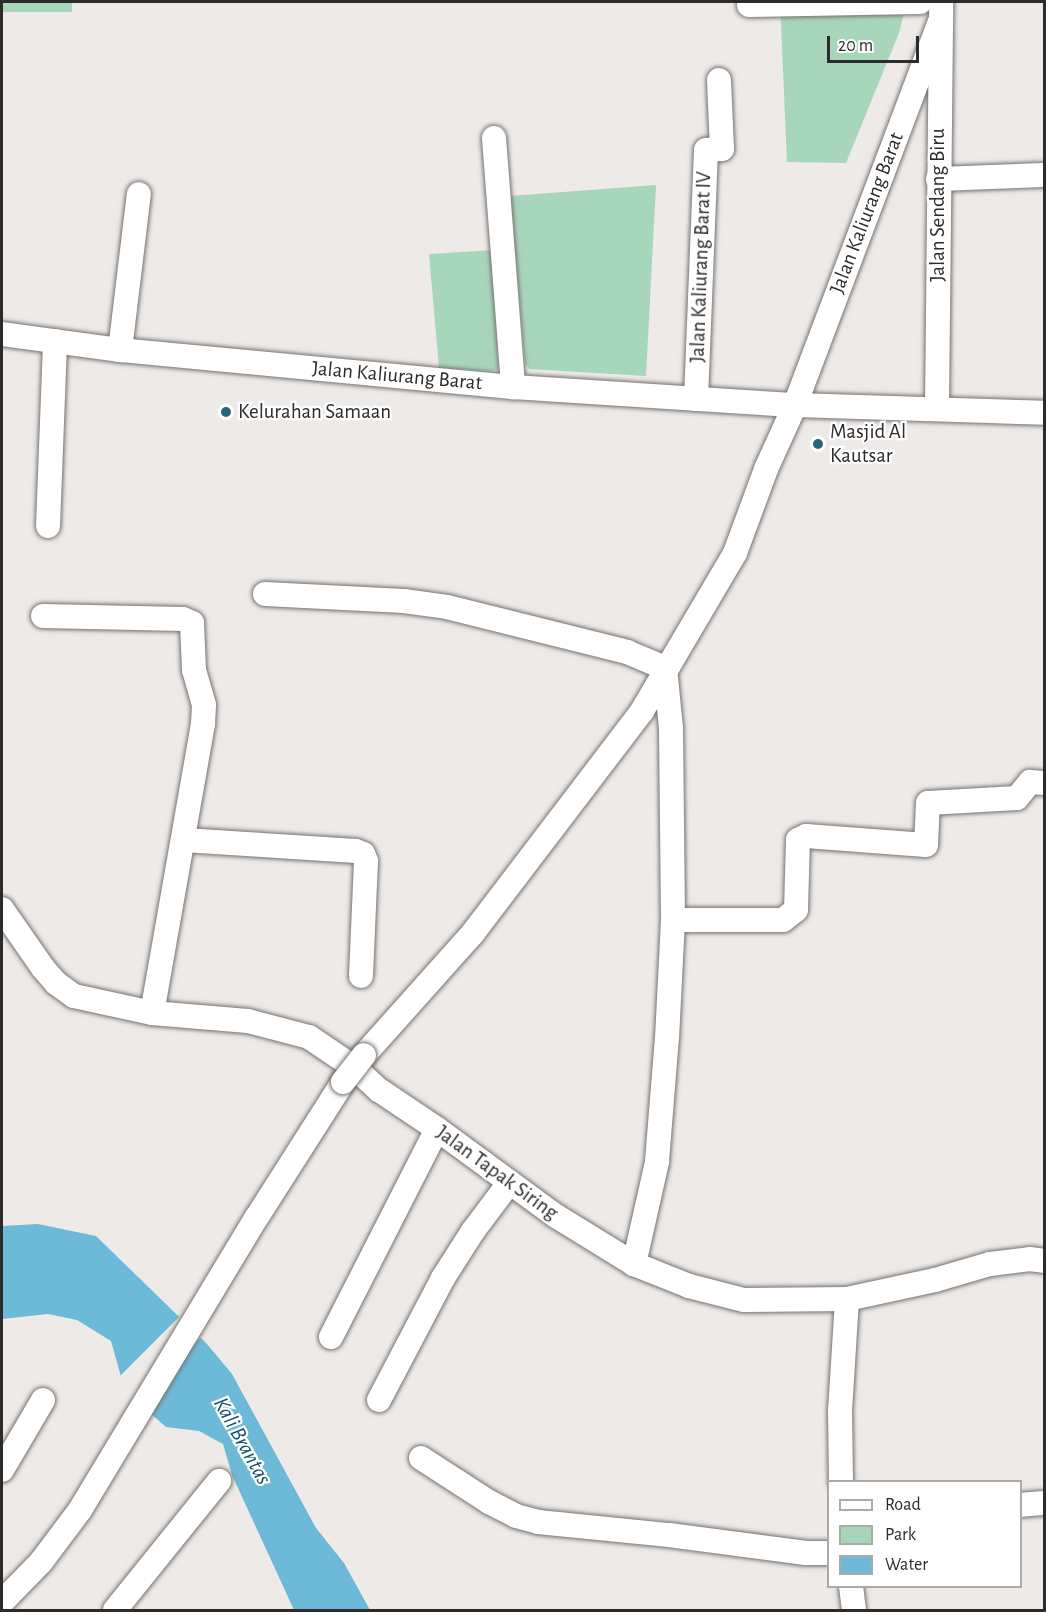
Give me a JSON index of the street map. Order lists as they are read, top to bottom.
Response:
{
  "streets": {
    "street": [
      "Jalan Sendang Biru",
      "Jalan Kaliurang Barat",
      "Jalan Kaliurang Barat IV",
      "Jalan Tapak Siring"
    ]
  },
  "crossings": [
    ["Jalan Sendang Biru", "Jalan Kaliurang Barat"],
    ["Jalan Kaliurang Barat", "Jalan Kaliurang Barat IV"]
  ],
  "water": ["Kali Brantas"],
  "places": ["Kelurahan Samaan", "Masjid Al Kautsar"],
  "legend": ["Road", "Park", "Water"],
  "scale_bar": "20 m"
}
